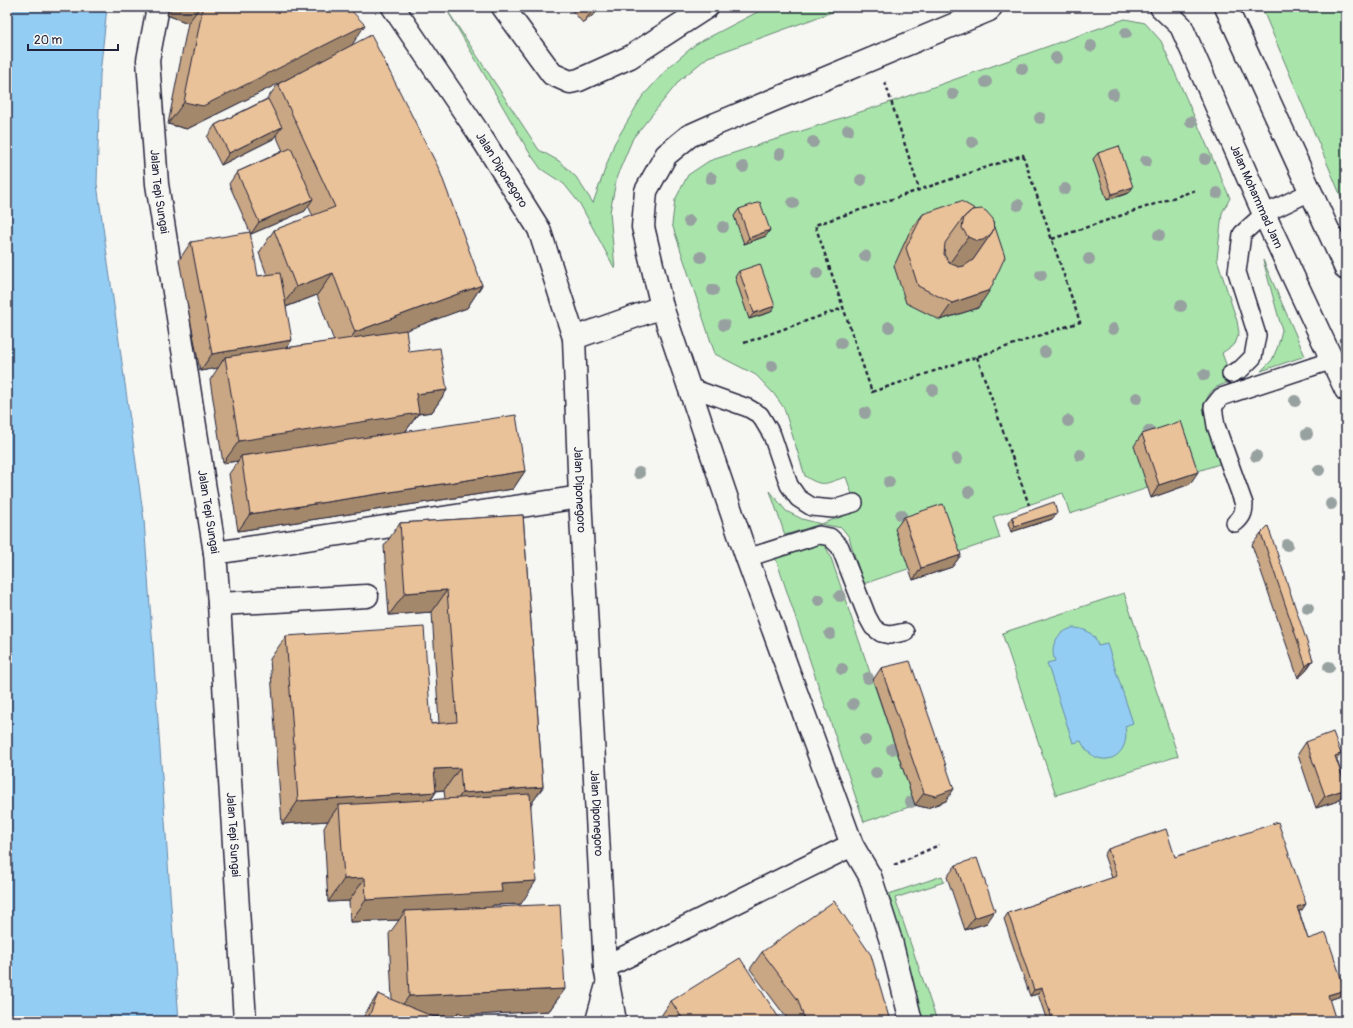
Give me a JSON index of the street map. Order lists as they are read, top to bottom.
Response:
{
  "streets": {
    "main road": ["Jalan Diponegoro", "Jalan Tepi Sungai", "Jalan Mohammad Jam"]
  },
  "scale_bar": "20 m"
}
